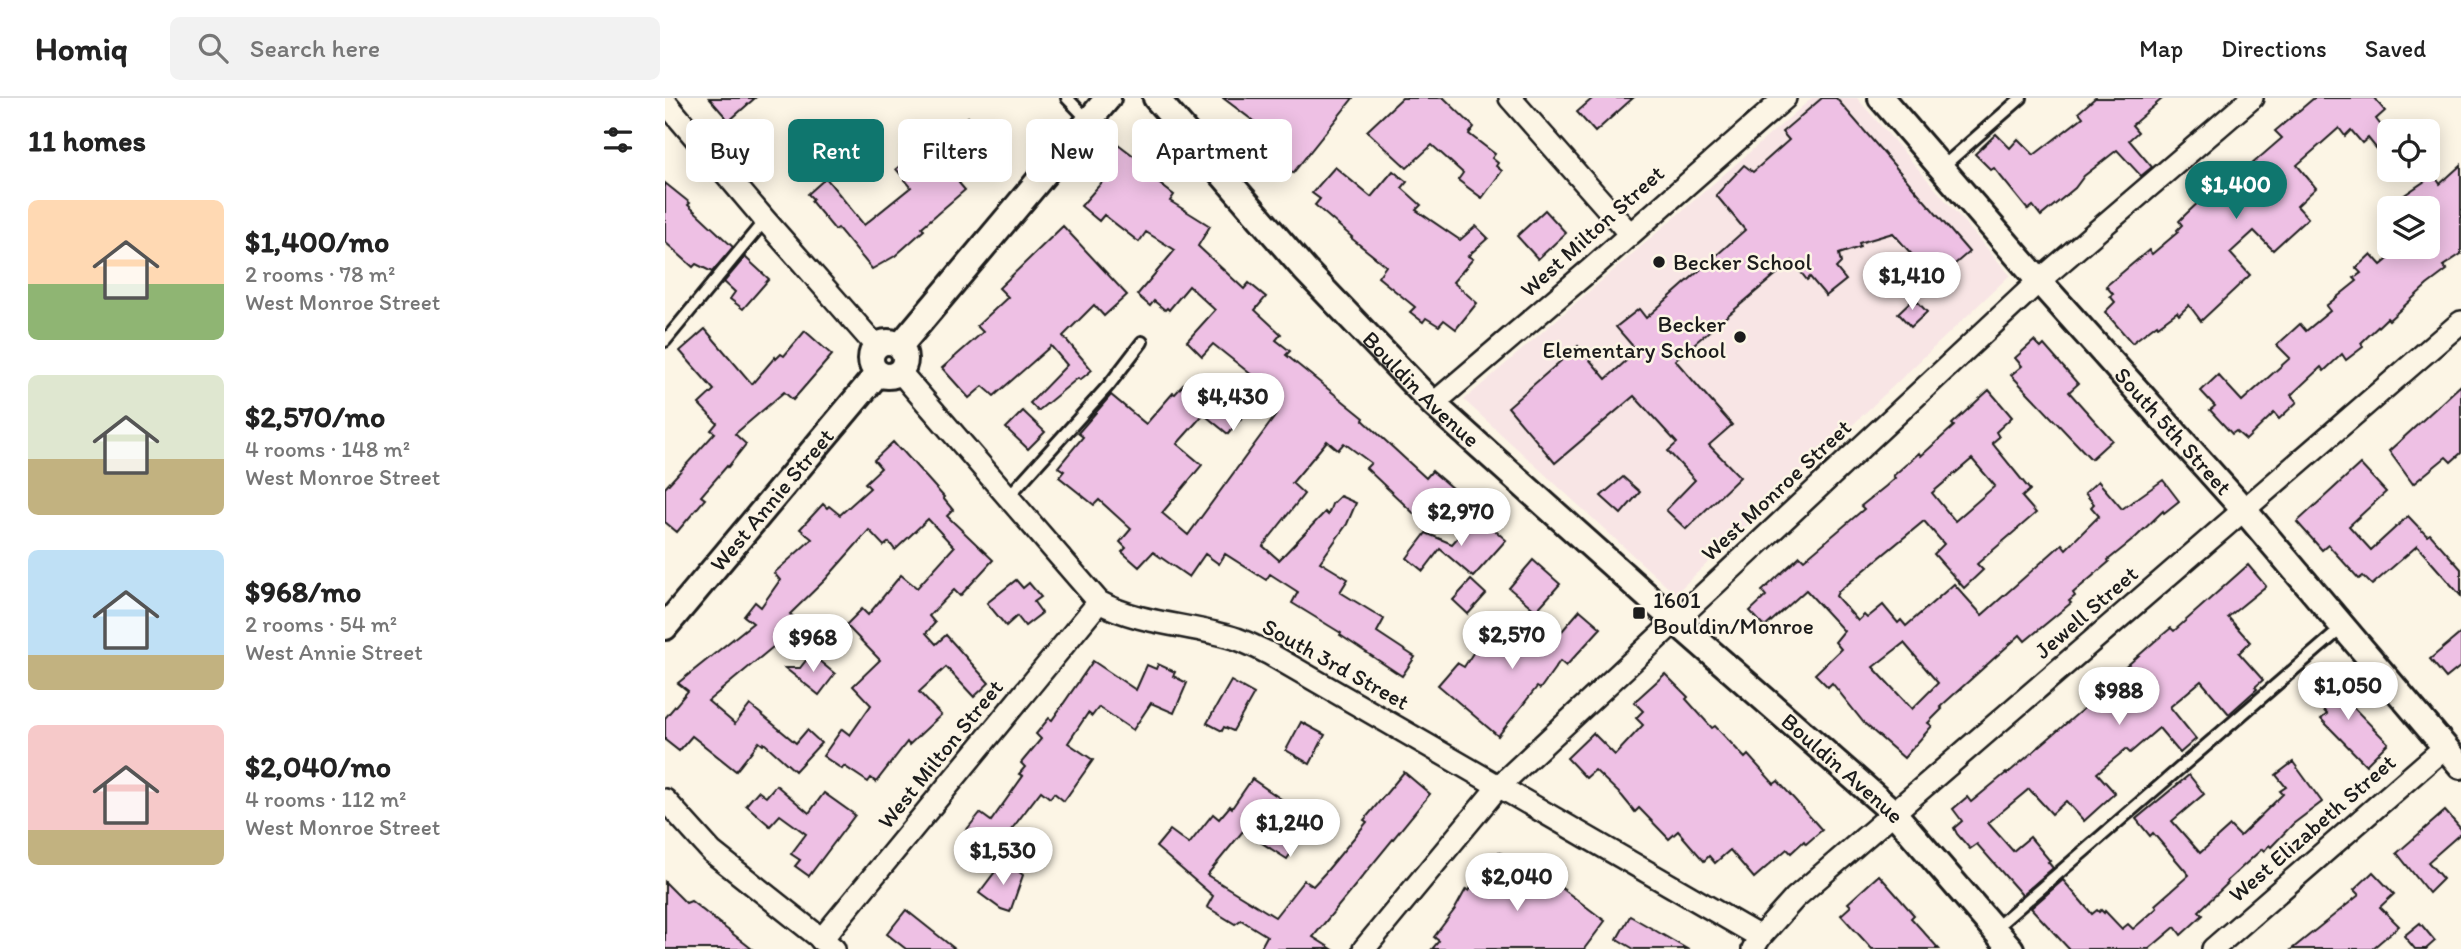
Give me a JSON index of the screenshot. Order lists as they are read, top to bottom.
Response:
{
  "streets": {
    "street": [
      "West Milton Street",
      "Bouldin Avenue",
      "South 5th Street",
      "West Monroe Street",
      "West Annie Street",
      "Jewell Street",
      "South 3rd Street",
      "West Elizabeth Street"
    ]
  },
  "crossings": [
    ["West Milton Street", "Bouldin Avenue"],
    ["West Milton Street", "South 3rd Street"],
    ["Bouldin Avenue", "West Monroe Street"],
    ["Bouldin Avenue", "Jewell Street"],
    ["South 5th Street", "West Monroe Street"],
    ["South 5th Street", "Jewell Street"],
    ["South 5th Street", "West Elizabeth Street"],
    ["West Monroe Street", "South 3rd Street"],
    ["West Annie Street", "South 3rd Street"],
    ["Jewell Street", "South 3rd Street"]
  ],
  "places": {
    "other": ["Becker School", "Becker Elementary School"],
    "transit": ["1601 Bouldin/Monroe"]
  },
  "page": {
    "header": "Homiq",
    "search": "Search here",
    "nav": ["Map", "Directions", "Saved"],
    "heading": "11 homes",
    "chip": [
      "Buy",
      "Rent",
      "Filters",
      "New",
      "Apartment"
    ],
    "price": [
      "$1,400",
      "$1,410",
      "$4,430",
      "$2,970",
      "$2,570",
      "$968",
      "$1,050",
      "$988",
      "$1,240",
      "$1,530",
      "$2,040"
    ],
    "list": [
      {
        "name": "$1,400/mo",
        "note": "2 rooms · 78 m² · West Monroe Street"
      },
      {
        "name": "$2,570/mo",
        "note": "4 rooms · 148 m² · West Monroe Street"
      },
      {
        "name": "$968/mo",
        "note": "2 rooms · 54 m² · West Annie Street"
      },
      {
        "name": "$2,040/mo",
        "note": "4 rooms · 112 m² · West Monroe Street"
      }
    ]
  }
}
